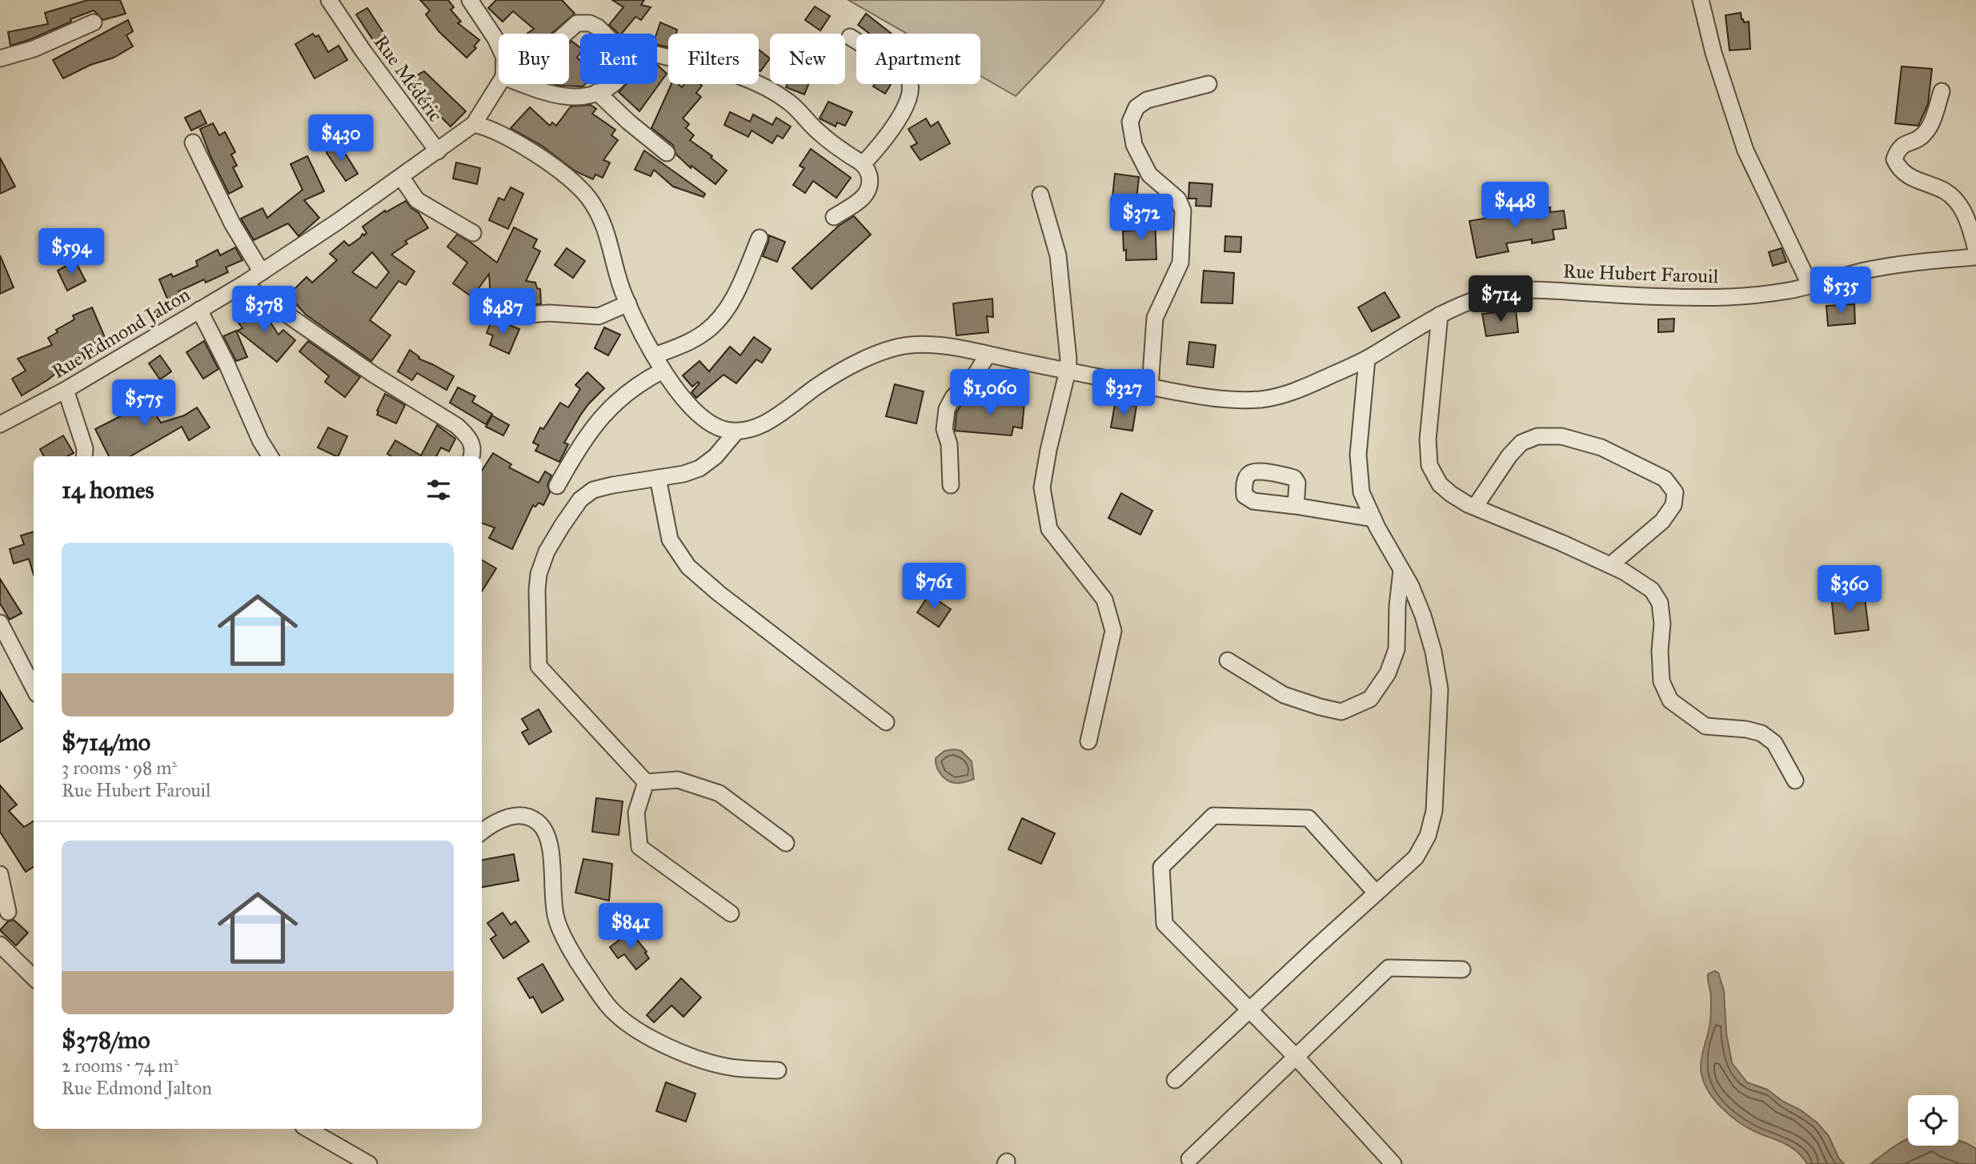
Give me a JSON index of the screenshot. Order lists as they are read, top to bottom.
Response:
{
  "streets": {
    "street": ["Rue Médéric", "Rue Hubert Farouil", "Rue Edmond Jalton"]
  },
  "crossings": [
    ["Rue Médéric", "Rue Edmond Jalton"]
  ],
  "page": {
    "chip": [
      "Buy",
      "Rent",
      "Filters",
      "New",
      "Apartment"
    ],
    "price": [
      "$430",
      "$448",
      "$372",
      "$594",
      "$535",
      "$714",
      "$378",
      "$487",
      "$1,060",
      "$327",
      "$575",
      "$761",
      "$360",
      "$841"
    ],
    "heading": "14 homes",
    "list": [
      {
        "name": "$714/mo",
        "note": "3 rooms · 98 m² · Rue Hubert Farouil"
      },
      {
        "name": "$378/mo",
        "note": "2 rooms · 74 m² · Rue Edmond Jalton"
      }
    ]
  }
}
